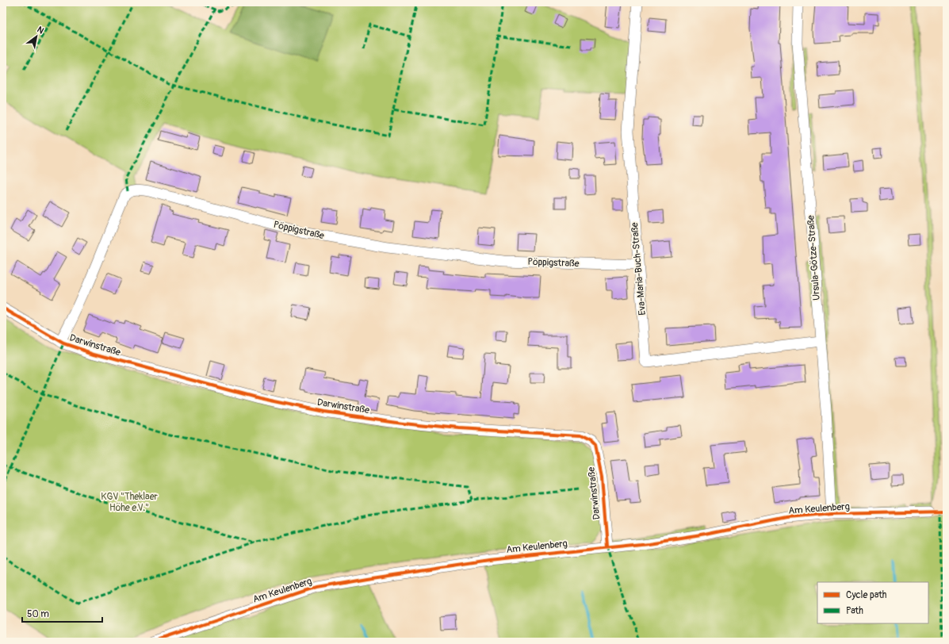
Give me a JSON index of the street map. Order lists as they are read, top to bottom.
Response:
{
  "streets": {
    "street": [
      "Pöppigstraße",
      "Ursula-Götze-Straße",
      "Eva-Maria-Buch-Straße",
      "Darwinstraße",
      "Am Keulenberg"
    ]
  },
  "crossings": [
    ["Pöppigstraße", "Eva-Maria-Buch-Straße"],
    ["Pöppigstraße", "Darwinstraße"],
    ["Ursula-Götze-Straße", "Eva-Maria-Buch-Straße"],
    ["Ursula-Götze-Straße", "Am Keulenberg"],
    ["Darwinstraße", "Am Keulenberg"]
  ],
  "parks": ["KGV \"Theklaer Höhe e.V.\""],
  "legend": ["Cycle path", "Path"],
  "scale_bar": "50 m",
  "north": "top right"
}
